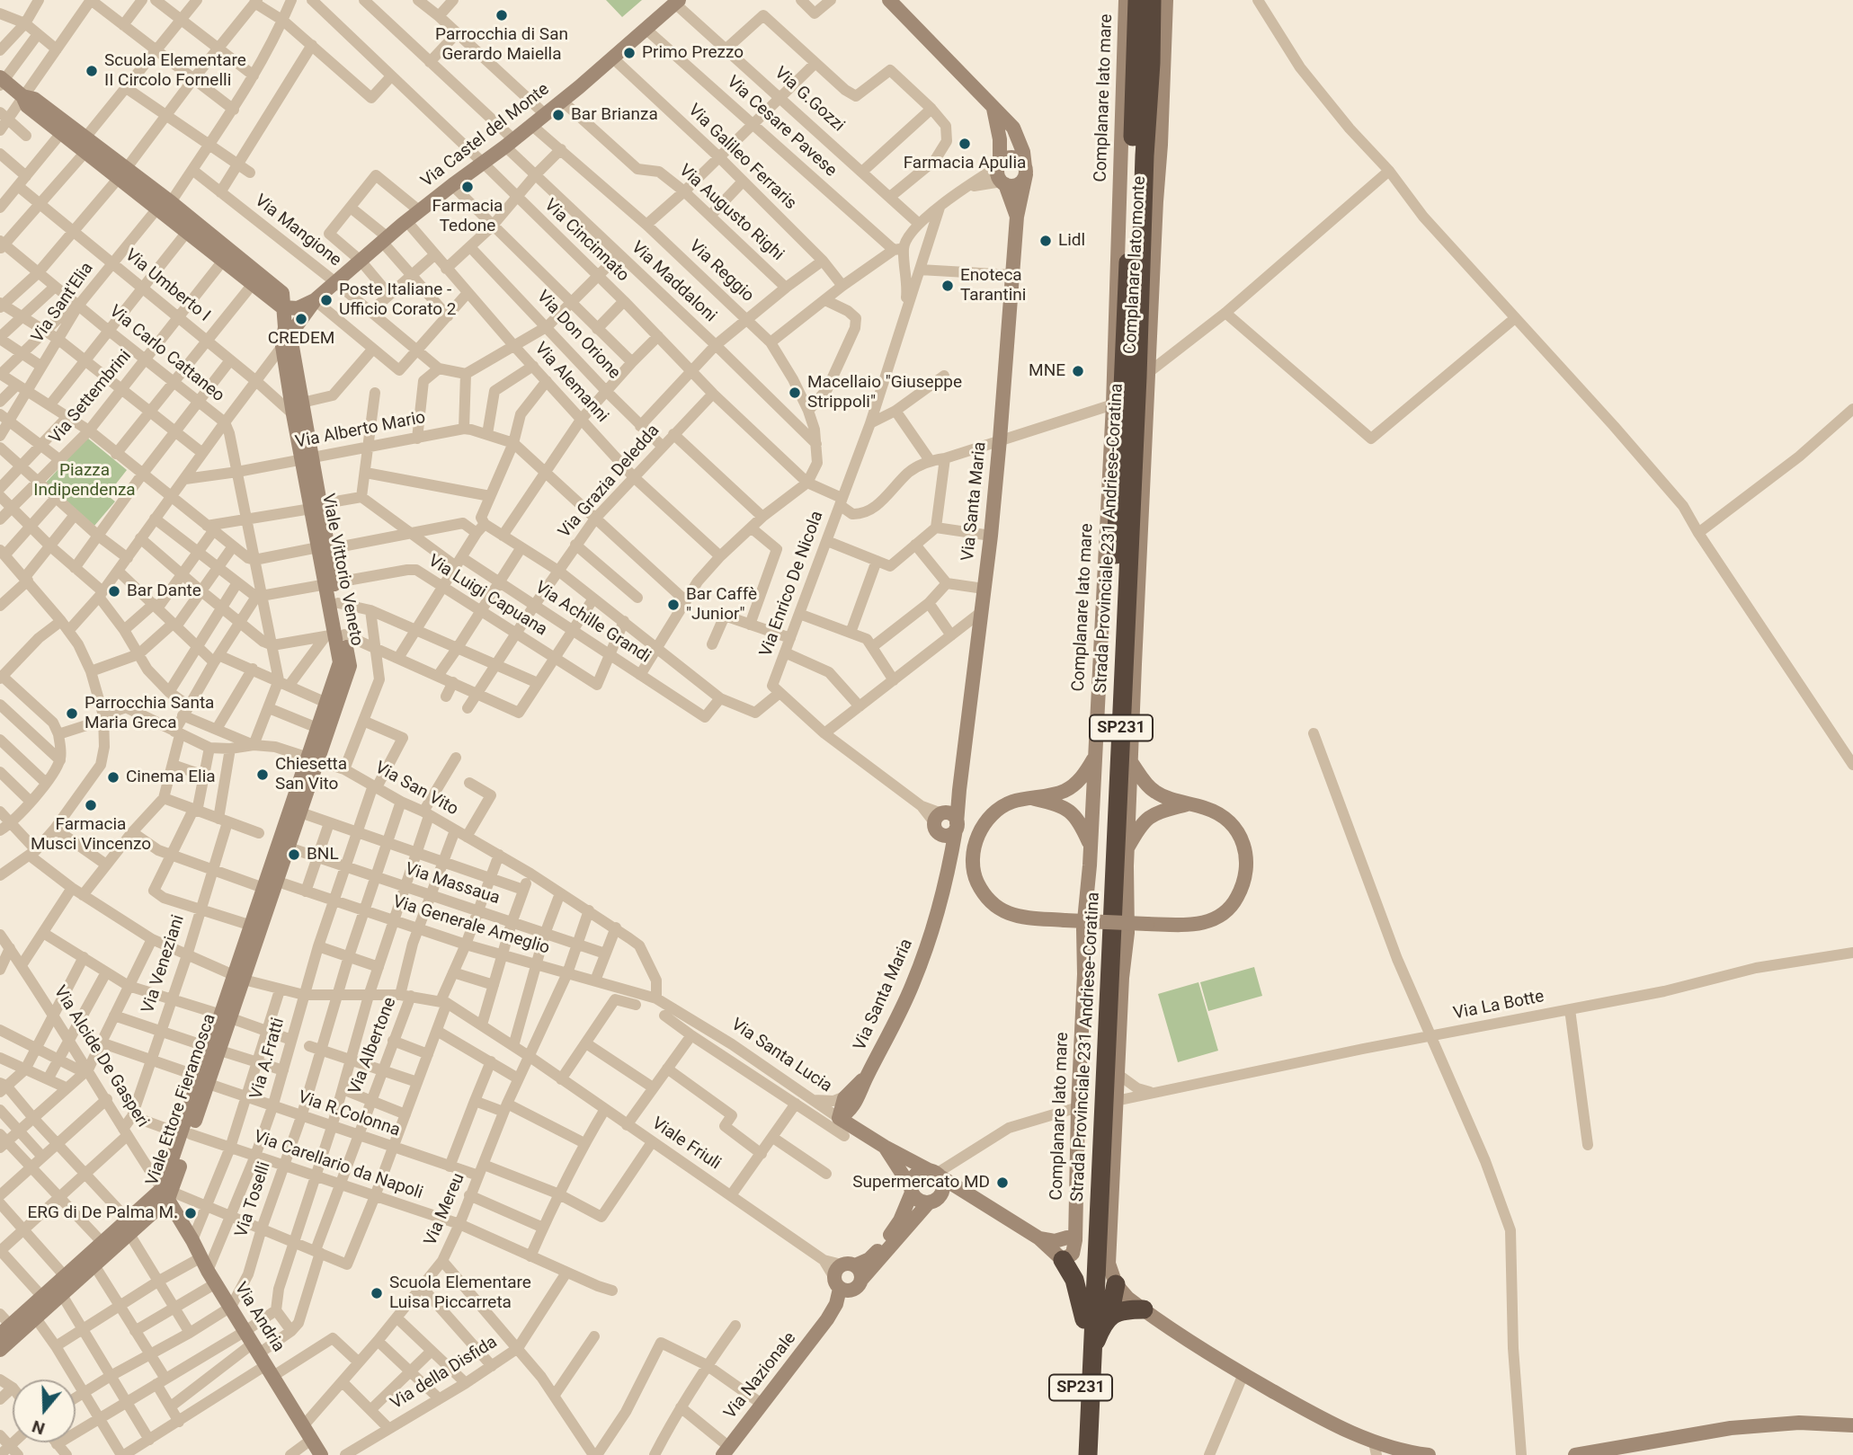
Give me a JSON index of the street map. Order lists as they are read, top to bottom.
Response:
{
  "streets": {
    "highway": ["Strada Provinciale 231 Andriese-Coratina", "SP231"],
    "main road": [
      "Complanare lato mare",
      "Via Castel del Monte",
      "Complanare lato monte",
      "Via Santa Maria",
      "Viale Vittorio Veneto",
      "Via Santa Lucia",
      "Viale Ettore Fieramosca",
      "Via Andria",
      "Via Nazionale"
    ],
    "street": [
      "Via G.Gozzi",
      "Via Cesare Pavese",
      "Via Galileo Ferraris",
      "Via Augusto Righi",
      "Via Mangione",
      "Via Cincinnato",
      "Via Reggio",
      "Via Maddaloni",
      "Via Umberto I",
      "Via Sant'Elia",
      "Via Don Orione",
      "Via Carlo Cattaneo",
      "Via Alemanni",
      "Via Settembrini",
      "Via Alberto Mario",
      "Via Grazia Deledda",
      "Via Enrico De Nicola",
      "Via Luigi Capuana",
      "Via Achille Grandi",
      "Via San Vito",
      "Via Massaua",
      "Via Generale Ameglio",
      "Via Veneziani",
      "Via La Botte",
      "Via Albertone",
      "Via Alcide De Gasperi",
      "Via A.Fratti",
      "Via R.Colonna",
      "Viale Friuli",
      "Via Carellario da Napoli",
      "Via Toselli",
      "Via Mereu",
      "Via della Disfida"
    ]
  },
  "crossings": [
    ["Complanare lato mare", "Via Santa Lucia"],
    ["Via G.Gozzi", "Via Castel del Monte"],
    ["Via Cesare Pavese", "Via Castel del Monte"],
    ["Via Cesare Pavese", "Via Enrico De Nicola"],
    ["Via Castel del Monte", "Via Galileo Ferraris"],
    ["Via Castel del Monte", "Via Augusto Righi"],
    ["Via Castel del Monte", "Via Mangione"],
    ["Via Castel del Monte", "Via Cincinnato"],
    ["Via Castel del Monte", "Via Reggio"],
    ["Via Castel del Monte", "Via Maddaloni"],
    ["Via Castel del Monte", "Via Umberto I"],
    ["Via Castel del Monte", "Via Carlo Cattaneo"],
    ["Via Castel del Monte", "Via Alemanni"],
    ["Via Castel del Monte", "Via Alberto Mario"],
    ["Via Castel del Monte", "Viale Vittorio Veneto"],
    ["Via Mangione", "Via Sant'Elia"],
    ["Via Cincinnato", "Via Reggio"],
    ["Via Cincinnato", "Via Grazia Deledda"],
    ["Via Cincinnato", "Via Enrico De Nicola"],
    ["Complanare lato monte", "Via La Botte"],
    ["Via Reggio", "Via Maddaloni"],
    ["Via Umberto I", "Via Sant'Elia"],
    ["Via Umberto I", "Via Settembrini"],
    ["Via Umberto I", "Viale Vittorio Veneto"],
    ["Via Sant'Elia", "Via Carlo Cattaneo"],
    ["Via Sant'Elia", "Viale Vittorio Veneto"],
    ["Via Don Orione", "Via Grazia Deledda"],
    ["Via Carlo Cattaneo", "Via Settembrini"],
    ["Via Carlo Cattaneo", "Via Alberto Mario"],
    ["Via Carlo Cattaneo", "Via Luigi Capuana"],
    ["Via Alemanni", "Via Grazia Deledda"],
    ["Via Settembrini", "Viale Vittorio Veneto"],
    ["Via Alberto Mario", "Via Grazia Deledda"],
    ["Via Alberto Mario", "Viale Vittorio Veneto"],
    ["Via Grazia Deledda", "Via Luigi Capuana"],
    ["Via Grazia Deledda", "Via Achille Grandi"],
    ["Via Santa Maria", "Via Santa Lucia"],
    ["Viale Vittorio Veneto", "Via Luigi Capuana"],
    ["Viale Vittorio Veneto", "Via San Vito"],
    ["Viale Vittorio Veneto", "Via Massaua"],
    ["Viale Vittorio Veneto", "Via Generale Ameglio"],
    ["Viale Vittorio Veneto", "Viale Ettore Fieramosca"],
    ["Via Luigi Capuana", "Via Achille Grandi"],
    ["Via San Vito", "Via Generale Ameglio"],
    ["Via San Vito", "Via Veneziani"],
    ["Via San Vito", "Via Albertone"],
    ["Via San Vito", "Via Santa Lucia"],
    ["Via San Vito", "Via A.Fratti"],
    ["Via San Vito", "Via Toselli"],
    ["Via San Vito", "Via Mereu"],
    ["Via Massaua", "Via Albertone"],
    ["Via Massaua", "Via A.Fratti"],
    ["Via Massaua", "Via Toselli"],
    ["Via Massaua", "Via Mereu"],
    ["Via Generale Ameglio", "Via Albertone"],
    ["Via Generale Ameglio", "Via Santa Lucia"],
    ["Via Generale Ameglio", "Via A.Fratti"],
    ["Via Generale Ameglio", "Via Toselli"],
    ["Via Generale Ameglio", "Via Mereu"],
    ["Via Veneziani", "Via Alcide De Gasperi"],
    ["Via Veneziani", "Via R.Colonna"],
    ["Via Veneziani", "Via Carellario da Napoli"],
    ["Via Albertone", "Via R.Colonna"],
    ["Via Albertone", "Via Carellario da Napoli"],
    ["Via Albertone", "Via Andria"],
    ["Via Santa Lucia", "Via Nazionale"],
    ["Via Alcide De Gasperi", "Viale Ettore Fieramosca"],
    ["Via Alcide De Gasperi", "Via Andria"],
    ["Via A.Fratti", "Via R.Colonna"],
    ["Via A.Fratti", "Via Carellario da Napoli"],
    ["Via A.Fratti", "Via Andria"],
    ["Viale Ettore Fieramosca", "Via R.Colonna"],
    ["Viale Ettore Fieramosca", "Via Carellario da Napoli"],
    ["Viale Ettore Fieramosca", "Via Andria"],
    ["Via R.Colonna", "Via Toselli"],
    ["Via R.Colonna", "Via Mereu"],
    ["Viale Friuli", "Via Mereu"],
    ["Viale Friuli", "Via Nazionale"],
    ["Via Carellario da Napoli", "Via Toselli"],
    ["Via Carellario da Napoli", "Via Mereu"],
    ["Via Carellario da Napoli", "Via della Disfida"],
    ["Via Toselli", "Via Andria"],
    ["Via Mereu", "Via Andria"]
  ],
  "parks": ["Piazza Indipendenza"],
  "places": [
    "Parrocchia di San Gerardo Maiella",
    "Primo Prezzo",
    "Scuola Elementare II Circolo Fornelli",
    "Bar Brianza",
    "Farmacia Apulia",
    "Farmacia Tedone",
    "Lidl",
    "Enoteca Tarantini",
    "Poste Italiane - Ufficio Corato 2",
    "CREDEM",
    "MNE",
    "Macellaio \"Giuseppe Strippoli\"",
    "Bar Dante",
    "Bar Caffè \"Junior\"",
    "Parrocchia Santa Maria Greca",
    "Chiesetta San Vito",
    "Cinema Elia",
    "Farmacia Musci Vincenzo",
    "BNL",
    "Supermercato MD",
    "ERG di De Palma M.",
    "Scuola Elementare Luisa Piccarreta"
  ],
  "north": "bottom"
}
